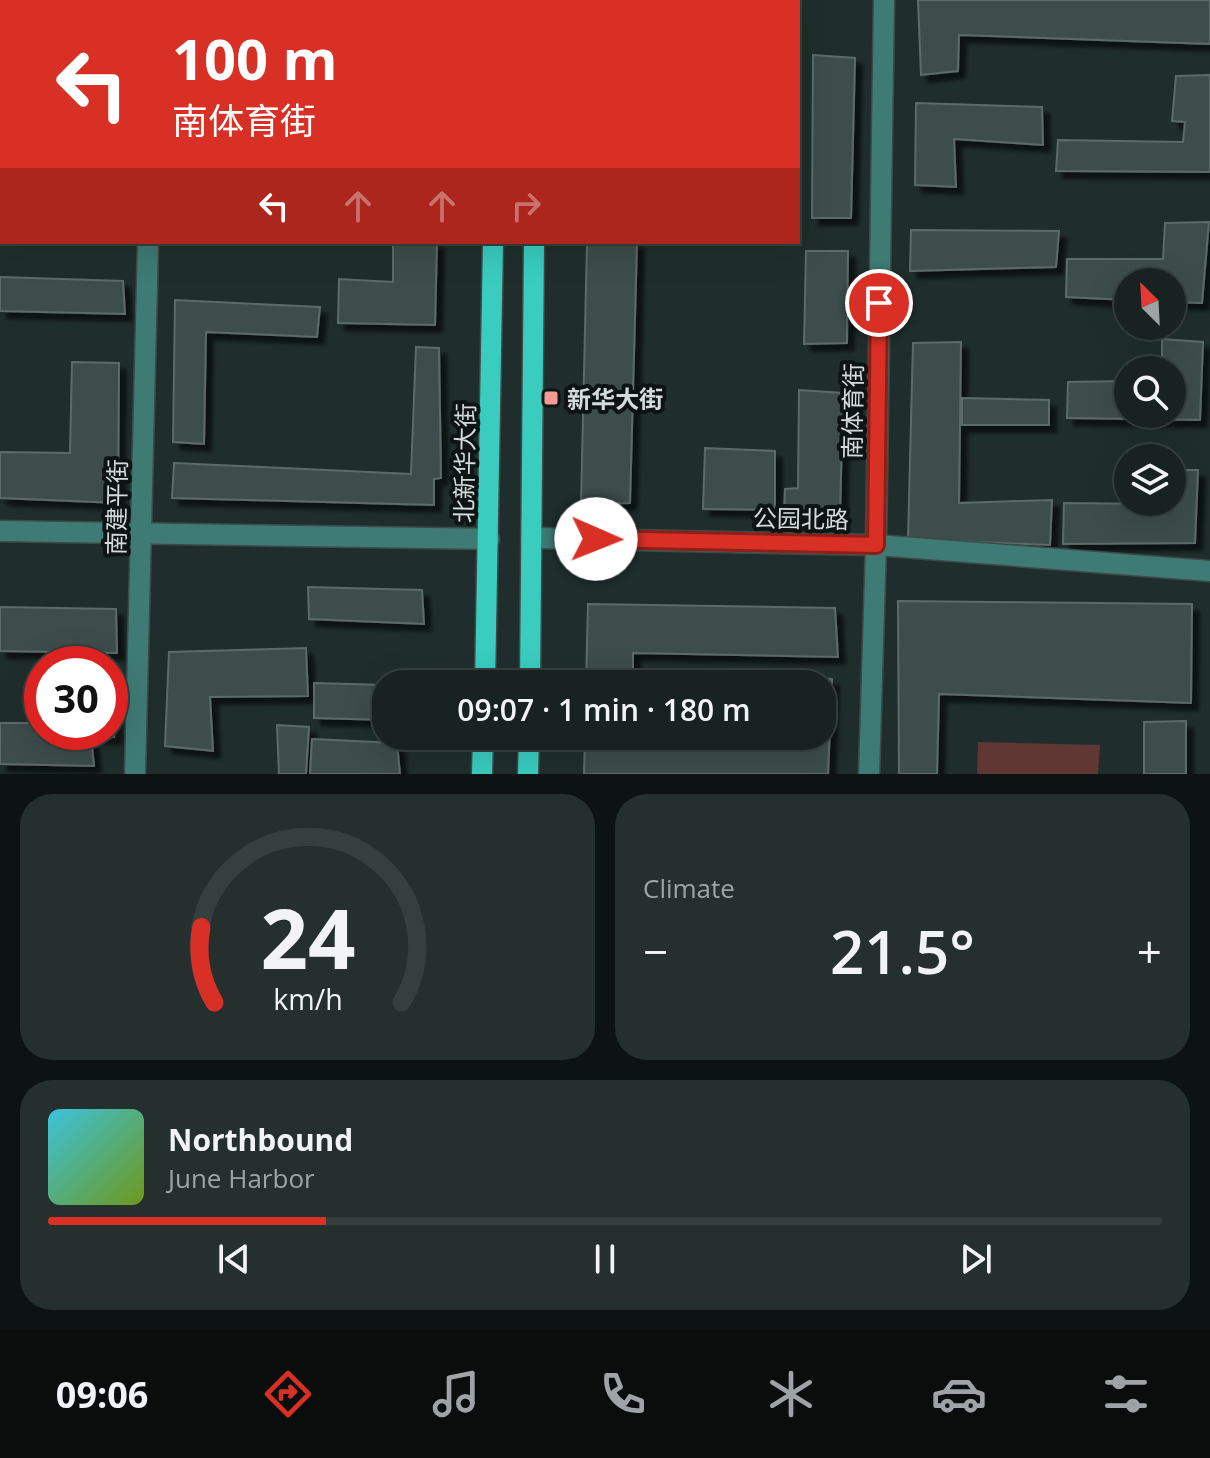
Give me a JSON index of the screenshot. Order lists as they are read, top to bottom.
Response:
{
  "streets": {
    "main road": ["北新华大街"],
    "street": ["南体育街", "南建平街", "公园北路"]
  },
  "crossings": [
    ["南体育街", "公园北路"]
  ],
  "places": {
    "transit": ["新华大街"]
  },
  "north": "top left",
  "page": {
    "turn": ["100 m", "南体育街"],
    "limit": "30",
    "trip": "09:07 · 1 min · 180 m",
    "tile": "Climate",
    "heat": ["−", "21.5°", "+"],
    "song": ["Northbound", "June Harbor"],
    "tabs": "09:06",
    "gauge": ["24", "km/h"]
  }
}
